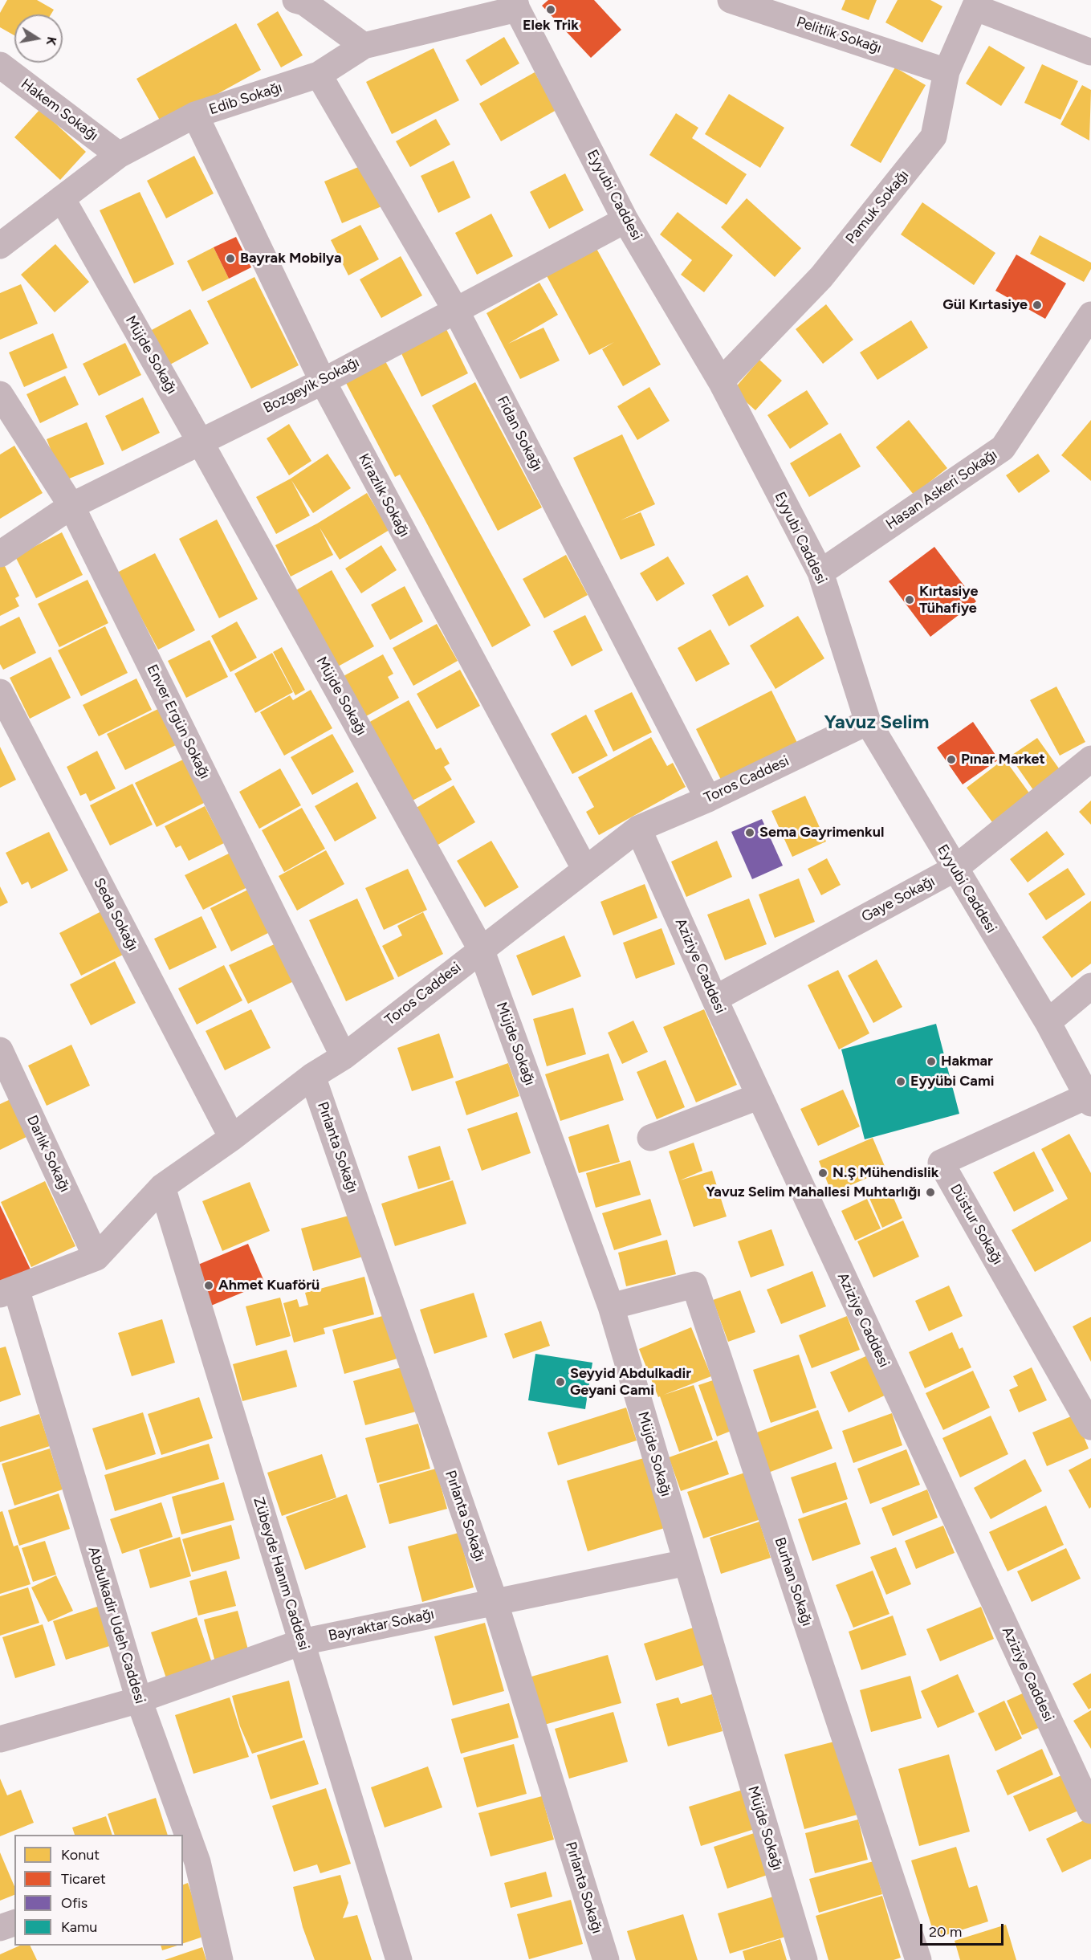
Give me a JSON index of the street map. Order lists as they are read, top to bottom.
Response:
{
  "streets": {
    "street": [
      "Pelitlik Sokağı",
      "Edib Sokağı",
      "Hakem Sokağı",
      "Eyyubi Caddesi",
      "Pamuk Sokağı",
      "Müjde Sokağı",
      "Bozgeyik Sokağı",
      "Fidan Sokağı",
      "Hasan Askeri Sokağı",
      "Kirazlık Sokağı",
      "Enver Ergün Sokağı",
      "Toros Caddesi",
      "Gaye Sokağı",
      "Seda Sokağı",
      "Aziziye Caddesi",
      "Pırlanta Sokağı",
      "Darlık Sokağı",
      "Düstur Sokağı",
      "Zübeyde Hanım Caddesi",
      "Burhan Sokağı",
      "Abdulkadir Udeh Caddesi",
      "Bayraktar Sokağı"
    ]
  },
  "crossings": [
    ["Pelitlik Sokağı", "Pamuk Sokağı"],
    ["Edib Sokağı", "Hakem Sokağı"],
    ["Edib Sokağı", "Eyyubi Caddesi"],
    ["Edib Sokağı", "Müjde Sokağı"],
    ["Edib Sokağı", "Fidan Sokağı"],
    ["Edib Sokağı", "Kirazlık Sokağı"],
    ["Eyyubi Caddesi", "Pamuk Sokağı"],
    ["Eyyubi Caddesi", "Bozgeyik Sokağı"],
    ["Eyyubi Caddesi", "Hasan Askeri Sokağı"],
    ["Eyyubi Caddesi", "Toros Caddesi"],
    ["Eyyubi Caddesi", "Gaye Sokağı"],
    ["Eyyubi Caddesi", "Düstur Sokağı"],
    ["Müjde Sokağı", "Bozgeyik Sokağı"],
    ["Müjde Sokağı", "Toros Caddesi"],
    ["Müjde Sokağı", "Burhan Sokağı"],
    ["Müjde Sokağı", "Bayraktar Sokağı"],
    ["Bozgeyik Sokağı", "Fidan Sokağı"],
    ["Bozgeyik Sokağı", "Kirazlık Sokağı"],
    ["Bozgeyik Sokağı", "Enver Ergün Sokağı"],
    ["Fidan Sokağı", "Toros Caddesi"],
    ["Kirazlık Sokağı", "Toros Caddesi"],
    ["Enver Ergün Sokağı", "Toros Caddesi"],
    ["Toros Caddesi", "Seda Sokağı"],
    ["Toros Caddesi", "Aziziye Caddesi"],
    ["Toros Caddesi", "Pırlanta Sokağı"],
    ["Toros Caddesi", "Darlık Sokağı"],
    ["Toros Caddesi", "Zübeyde Hanım Caddesi"],
    ["Toros Caddesi", "Abdulkadir Udeh Caddesi"],
    ["Gaye Sokağı", "Aziziye Caddesi"],
    ["Pırlanta Sokağı", "Bayraktar Sokağı"],
    ["Zübeyde Hanım Caddesi", "Bayraktar Sokağı"],
    ["Abdulkadir Udeh Caddesi", "Bayraktar Sokağı"]
  ],
  "districts": ["Yavuz Selim"],
  "places": [
    "Elek Trik",
    "Bayrak Mobilya",
    "Gül Kırtasiye",
    "Kırtasiye Tühafiye",
    "Pınar Market",
    "Sema Gayrimenkul",
    "Hakmar",
    "Eyyübi Cami",
    "N.Ş Mühendislik",
    "Yavuz Selim Mahallesi Muhtarlığı",
    "Ahmet Kuaförü",
    "Seyyid Abdulkadir Geyani Cami"
  ],
  "legend": [
    "Konut",
    "Ticaret",
    "Ofis",
    "Kamu"
  ],
  "scale_bar": "20 m",
  "north": "right"
}
